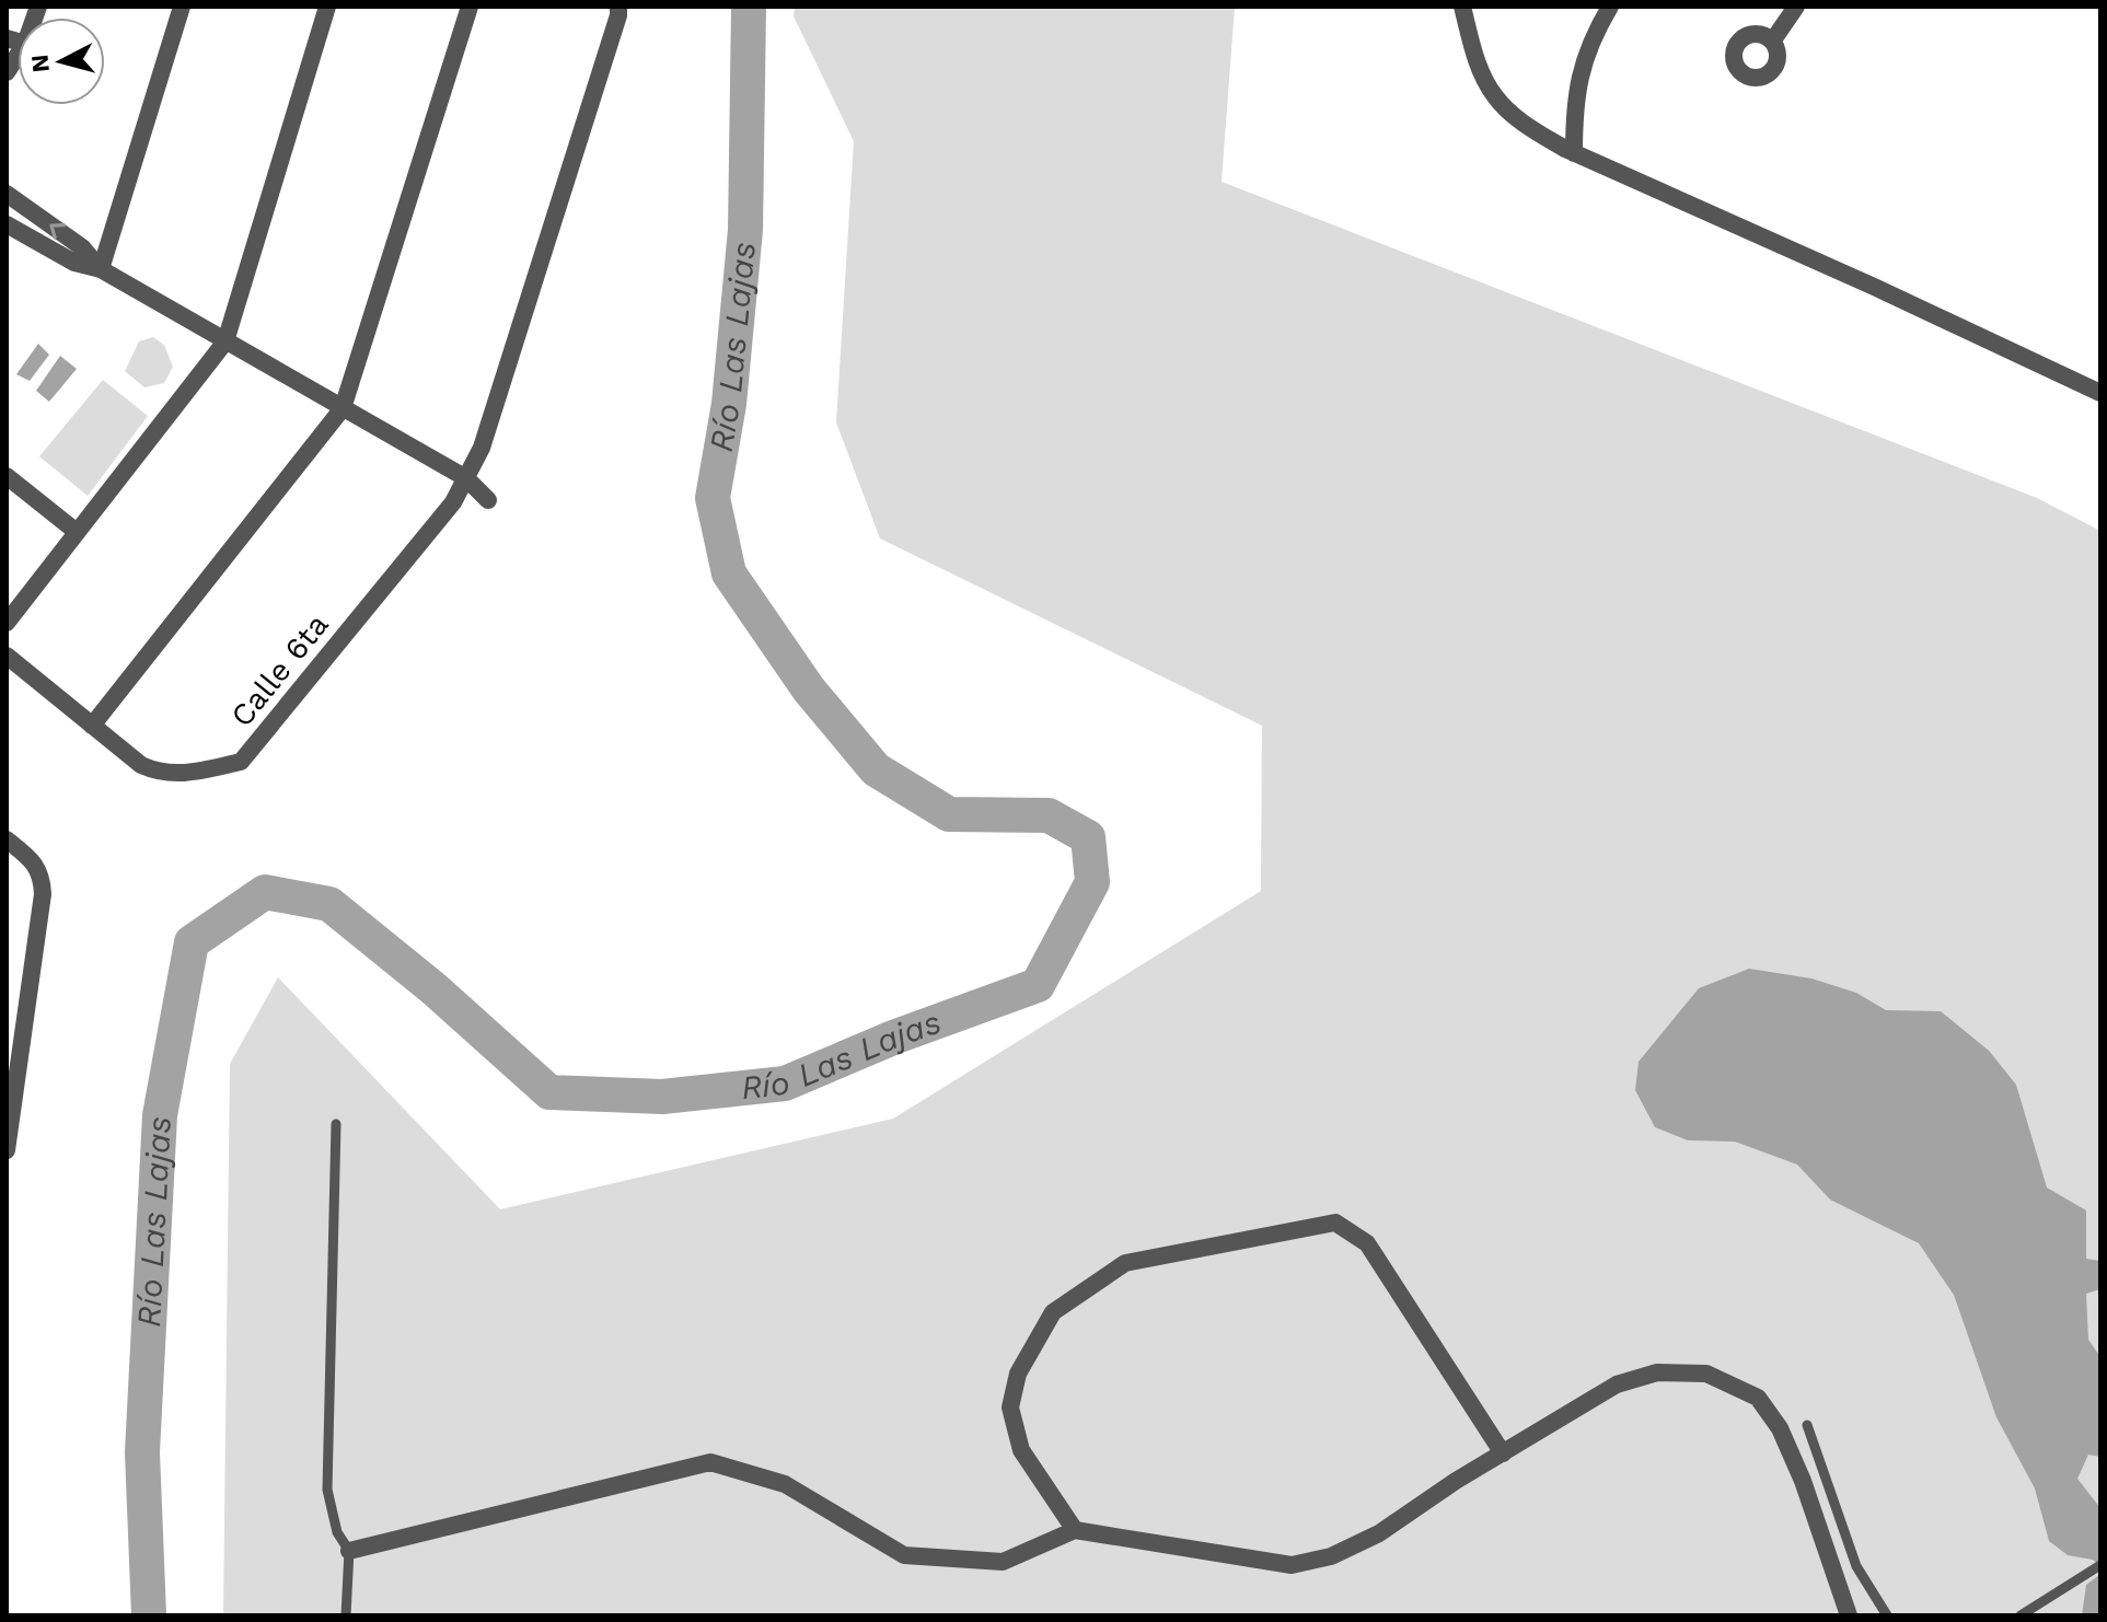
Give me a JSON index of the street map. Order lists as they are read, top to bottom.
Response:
{
  "streets": {
    "street": ["Calle 6ta"]
  },
  "water": ["Río Las Lajas"],
  "north": "left"
}
